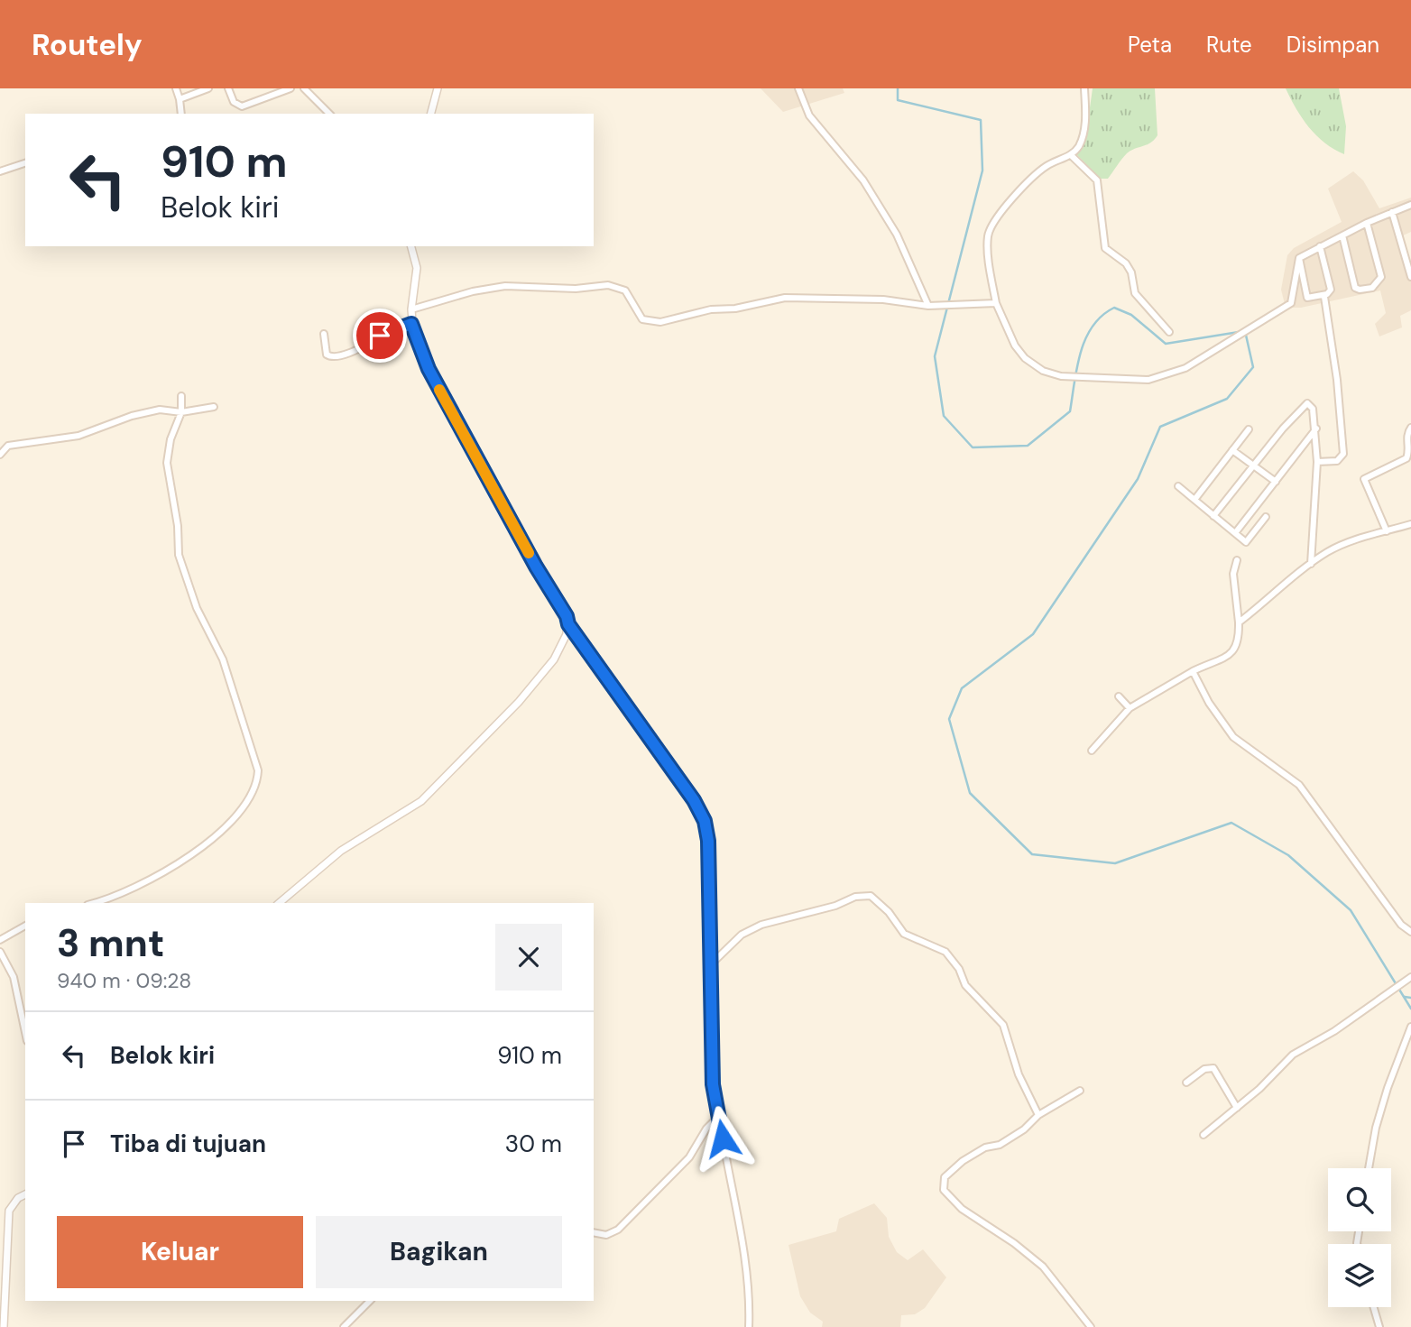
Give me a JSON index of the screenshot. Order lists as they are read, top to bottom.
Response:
{
  "page": {
    "header": "Routely",
    "nav": ["Peta", "Rute", "Disimpan"],
    "turn": ["910 m", "Belok kiri"],
    "heading": ["3 mnt", "940 m · 09:28"],
    "list": [
      {
        "name": "Belok kiri",
        "value": "910 m"
      },
      {
        "name": "Tiba di tujuan",
        "value": "30 m"
      }
    ],
    "buttons": ["Keluar", "Bagikan"]
  }
}
